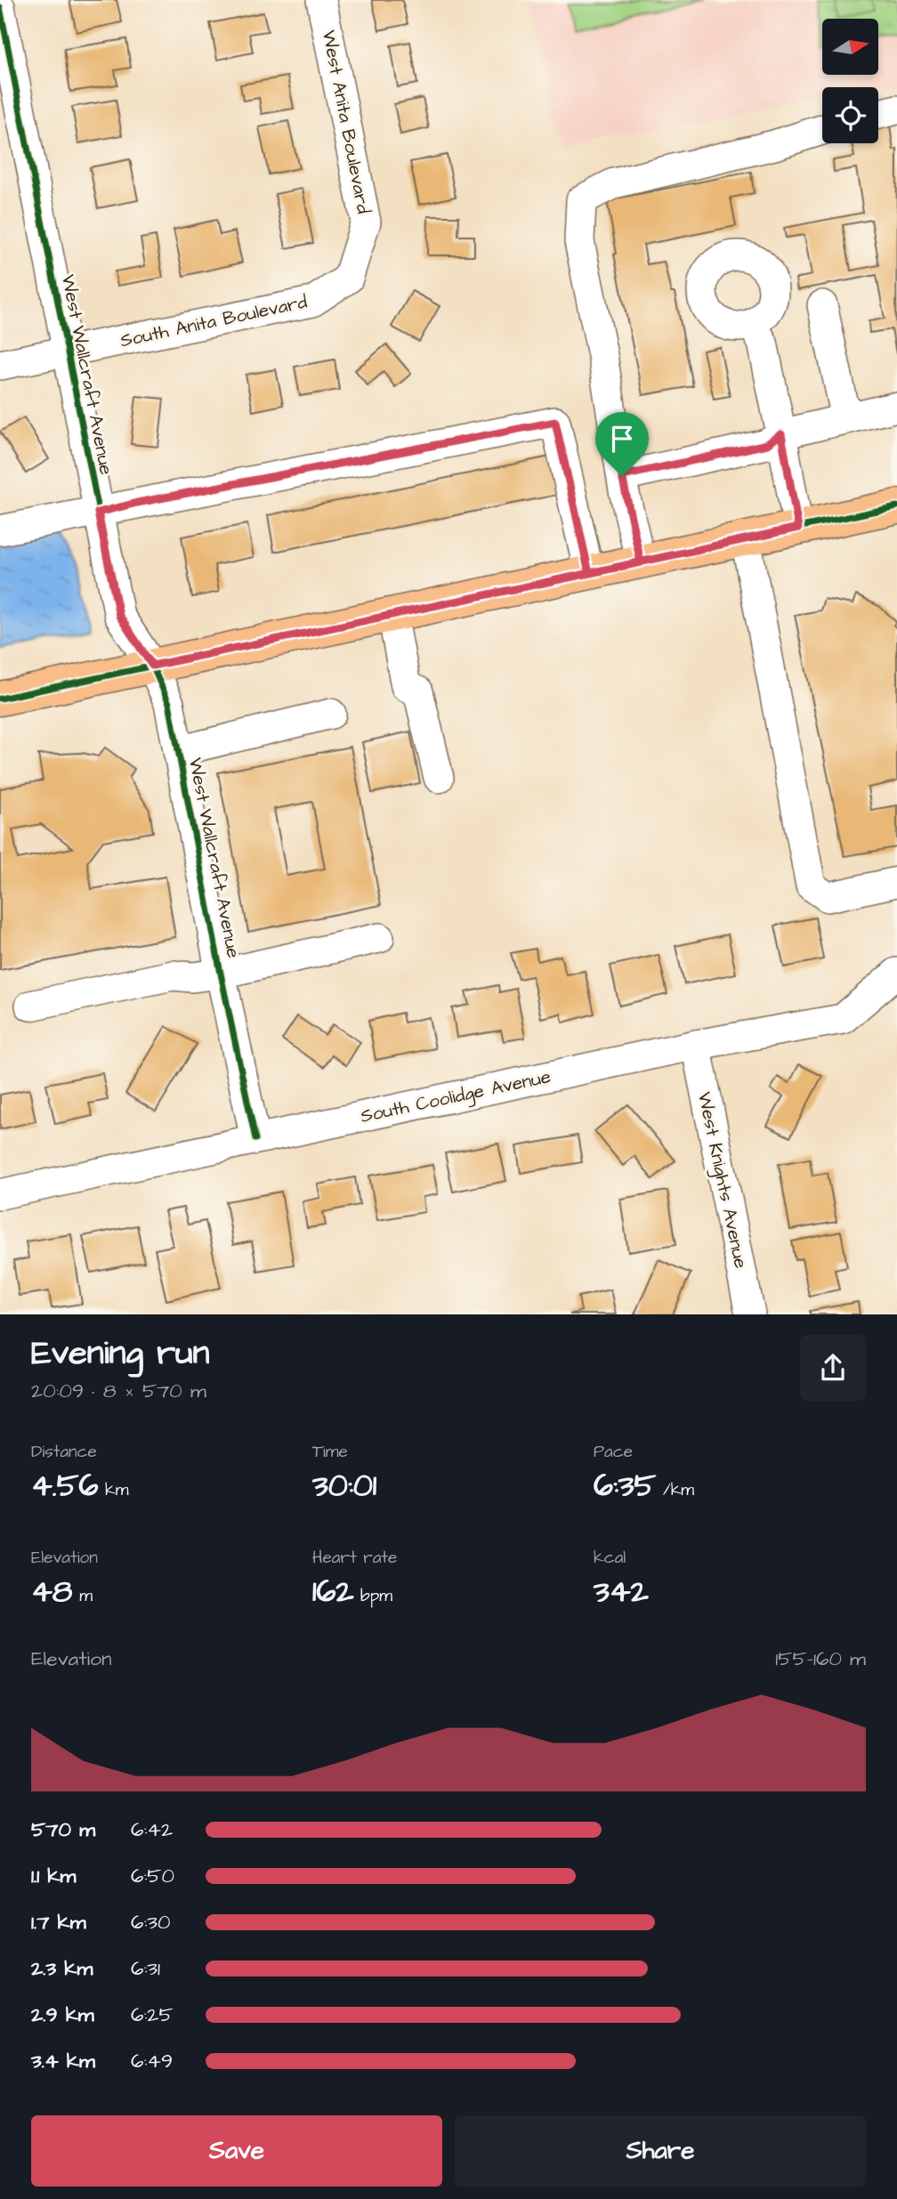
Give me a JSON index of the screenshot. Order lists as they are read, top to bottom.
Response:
{
  "streets": {
    "street": [
      "West Anita Boulevard",
      "South Anita Boulevard",
      "West Wallcraft Avenue",
      "South Coolidge Avenue",
      "West Knights Avenue"
    ]
  },
  "crossings": [
    ["West Anita Boulevard", "South Anita Boulevard"],
    ["South Anita Boulevard", "West Wallcraft Avenue"],
    ["West Wallcraft Avenue", "South Coolidge Avenue"],
    ["South Coolidge Avenue", "West Knights Avenue"]
  ],
  "north": "right",
  "page": {
    "heading": ["Evening run", "20:09 · 8 × 570 m"],
    "stats": [
      ["Distance", "4.56 km"],
      ["Time", "30:01"],
      ["Pace", "6:35 /km"],
      ["Elevation", "48 m"],
      ["Heart rate", "162 bpm"],
      ["kcal", "342"]
    ],
    "chart": ["Elevation", "155–160 m"],
    "list": [
      {
        "name": "570 m",
        "note": "6:42"
      },
      {
        "name": "1.1 km",
        "note": "6:50"
      },
      {
        "name": "1.7 km",
        "note": "6:30"
      },
      {
        "name": "2.3 km",
        "note": "6:31"
      },
      {
        "name": "2.9 km",
        "note": "6:25"
      },
      {
        "name": "3.4 km",
        "note": "6:49"
      }
    ],
    "buttons": ["Save", "Share"]
  }
}
